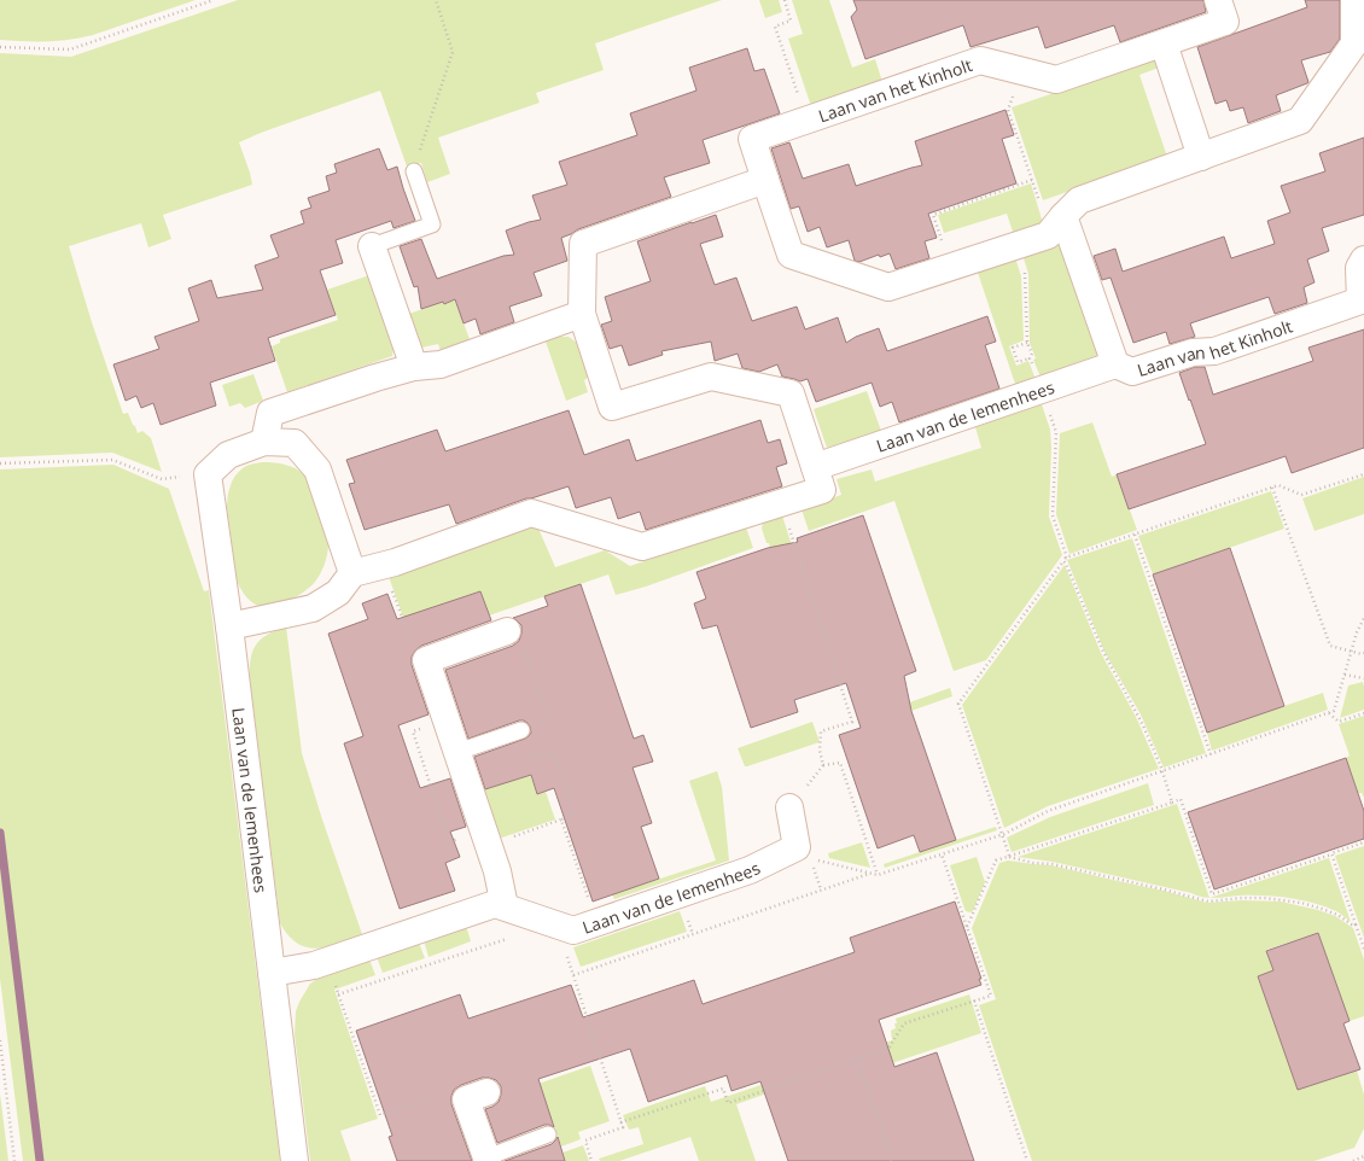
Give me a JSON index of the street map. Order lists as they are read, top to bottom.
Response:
{
  "streets": {
    "street": ["Laan van het Kinholt", "Laan van de Iemenhees"]
  },
  "crossings": [
    ["Laan van het Kinholt", "Laan van de Iemenhees"]
  ]
}
